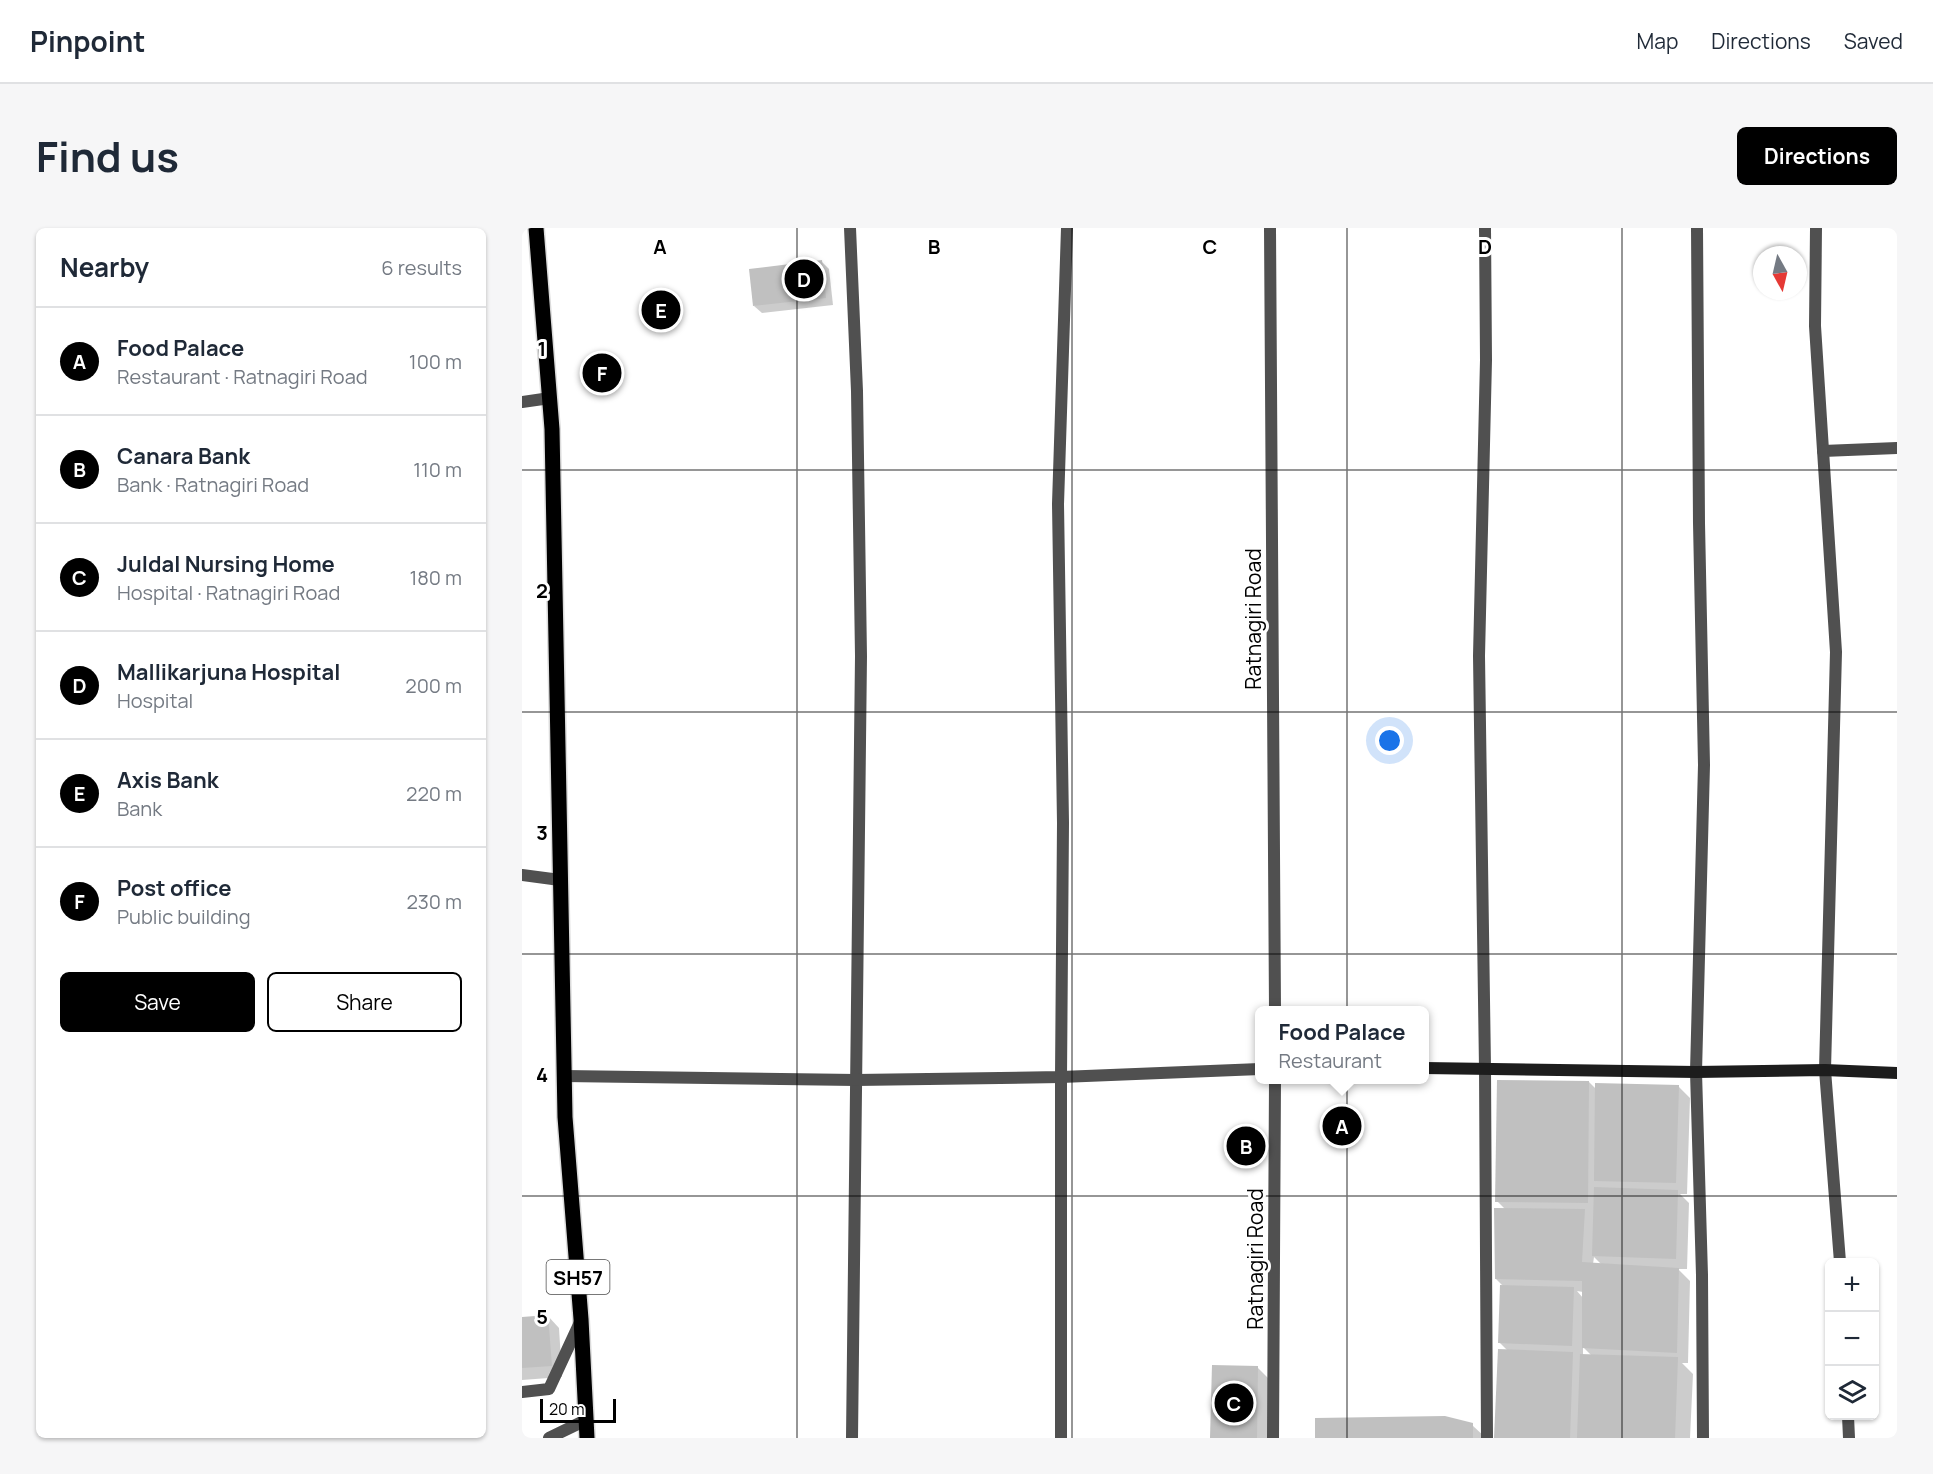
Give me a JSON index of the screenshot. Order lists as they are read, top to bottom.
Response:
{
  "streets": {
    "main road": ["SH57"],
    "street": ["Ratnagiri Road"]
  },
  "scale_bar": "20 m",
  "north": "bottom",
  "page": {
    "header": "Pinpoint",
    "nav": ["Map", "Directions", "Saved"],
    "title": "Find us",
    "buttons": [
      "Directions",
      ["Save", "Share"]
    ],
    "heading": ["Nearby", "6 results"],
    "pins": [
      "D",
      "E",
      "F",
      "A",
      "B",
      "C"
    ],
    "list": [
      {
        "mark": "A",
        "name": "Food Palace",
        "note": "Restaurant · Ratnagiri Road",
        "value": "100 m"
      },
      {
        "mark": "B",
        "name": "Canara Bank",
        "note": "Bank · Ratnagiri Road",
        "value": "110 m"
      },
      {
        "mark": "C",
        "name": "Juldal Nursing Home",
        "note": "Hospital · Ratnagiri Road",
        "value": "180 m"
      },
      {
        "mark": "D",
        "name": "Mallikarjuna Hospital",
        "note": "Hospital",
        "value": "200 m"
      },
      {
        "mark": "E",
        "name": "Axis Bank",
        "note": "Bank",
        "value": "220 m"
      },
      {
        "mark": "F",
        "name": "Post office",
        "note": "Public building",
        "value": "230 m"
      }
    ],
    "popup": ["Food Palace", "Restaurant"],
    "map_buttons": ["+", "−"],
    "scale": "20 m"
  },
  "grid": {
    "columns": [
      "A",
      "B",
      "C",
      "D"
    ],
    "rows": [
      "1",
      "2",
      "3",
      "4",
      "5"
    ]
  }
}
